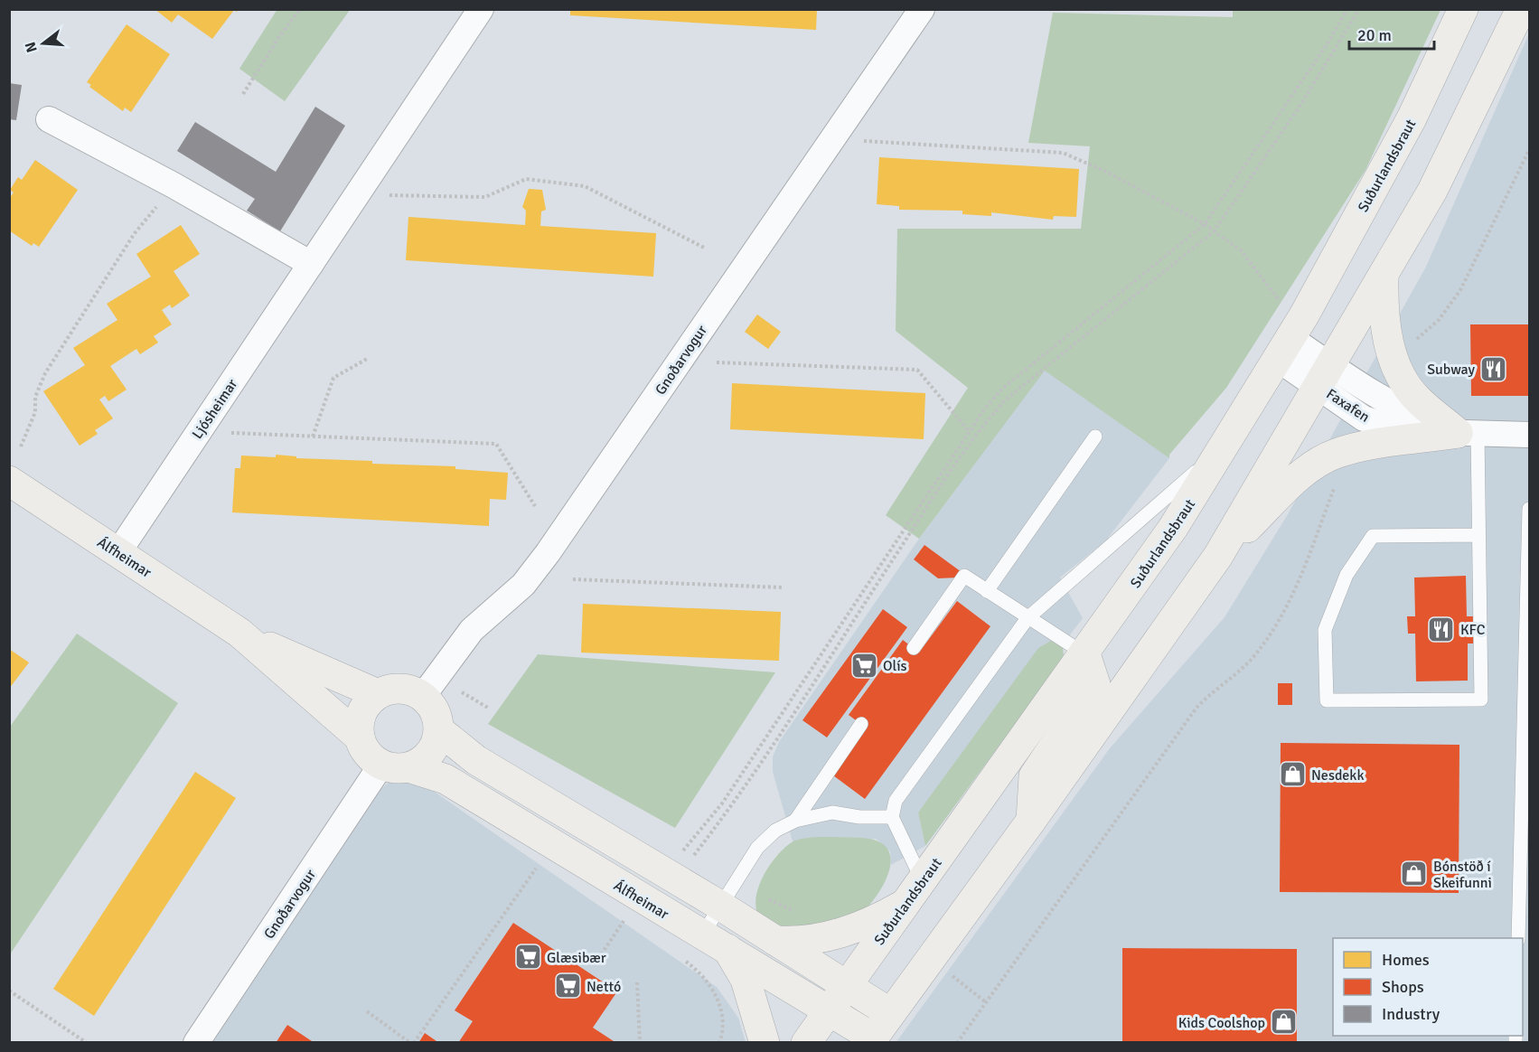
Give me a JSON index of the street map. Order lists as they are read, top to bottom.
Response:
{
  "streets": {
    "main road": ["Suðurlandsbraut", "Álfheimar"],
    "street": ["Gnoðarvogur", "Faxafen", "Ljósheimar"]
  },
  "crossings": [
    ["Suðurlandsbraut", "Faxafen"],
    ["Suðurlandsbraut", "Álfheimar"],
    ["Gnoðarvogur", "Álfheimar"],
    ["Ljósheimar", "Álfheimar"]
  ],
  "places": {
    "restaurant": ["Subway", "KFC"],
    "supermarket": ["Olís", "Glæsibær", "Nettó"],
    "shop": ["Nesdekk", "Bónstöð í Skeifunni", "Kids Coolshop"]
  },
  "legend": ["Homes", "Shops", "Industry"],
  "scale_bar": "20 m",
  "north": "left"
}
